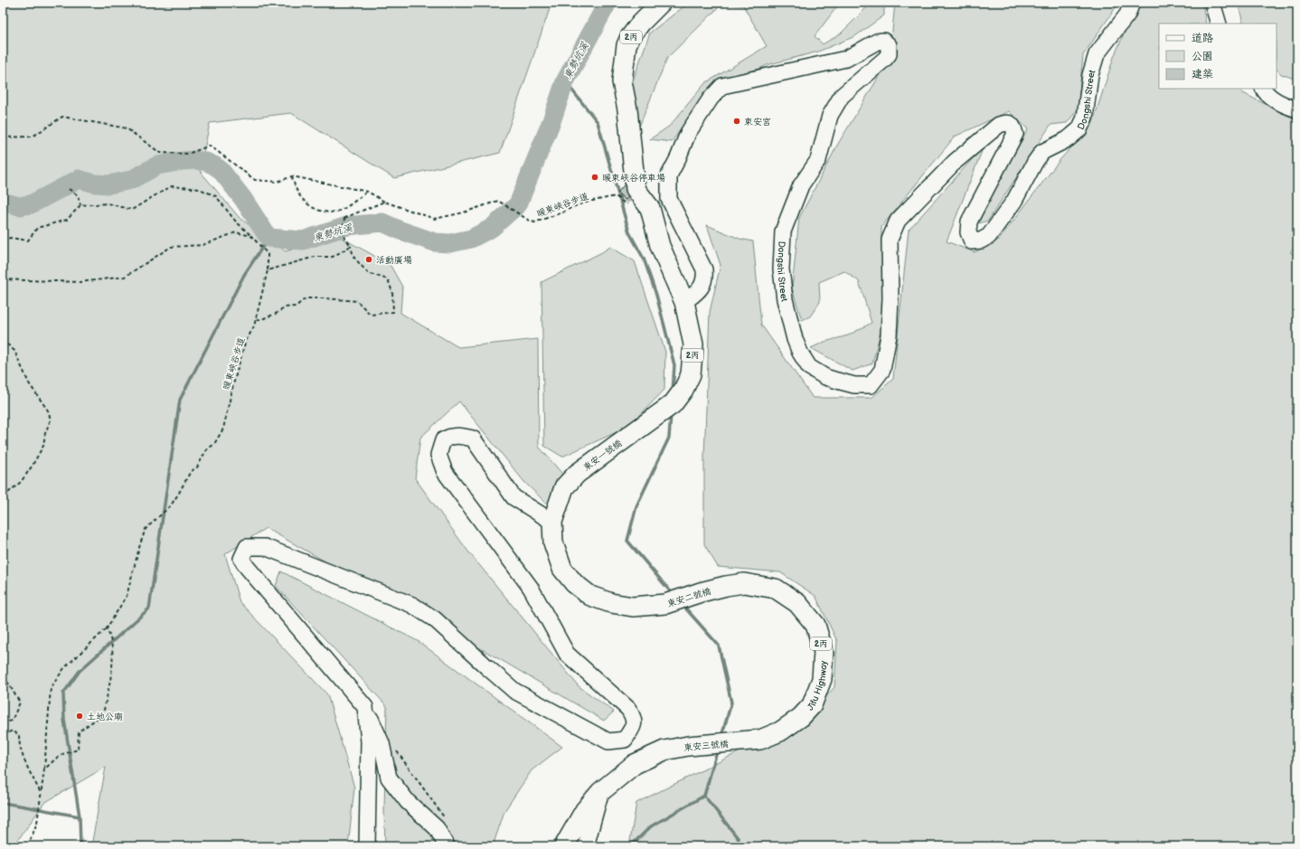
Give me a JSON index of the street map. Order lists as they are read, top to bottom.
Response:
{
  "streets": {
    "main road": [
      "2丙",
      "東安一號橋",
      "東安二號橋",
      "Jifu Highway",
      "東安三號橋"
    ],
    "street": ["Dongshi Street"],
    "path": ["暖東峽谷步道"]
  },
  "crossings": [
    ["2丙", "Dongshi Street"],
    ["2丙", "暖東峽谷步道"],
    ["2丙", "東安一號橋"],
    ["2丙", "東安三號橋"],
    ["Dongshi Street", "東安一號橋"],
    ["東安一號橋", "東安二號橋"],
    ["東安二號橋", "Jifu Highway"],
    ["Jifu Highway", "東安三號橋"]
  ],
  "water": ["東勢坑溪"],
  "places": [
    "東安宮",
    "暖東峽谷停車場",
    "活動廣場",
    "土地公廟"
  ],
  "legend": ["道路", "公園", "建築"]
}
